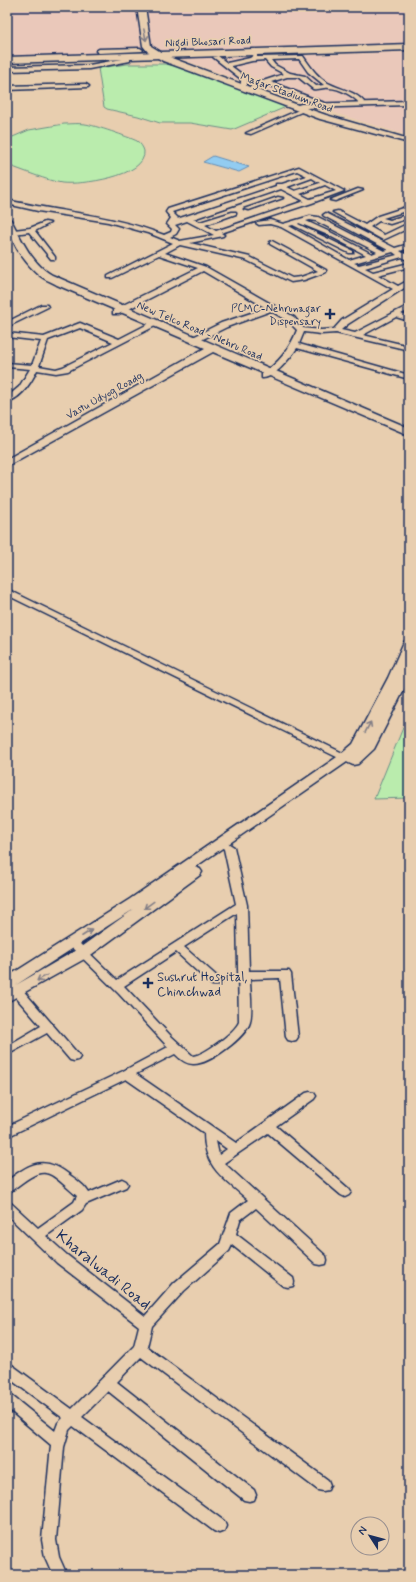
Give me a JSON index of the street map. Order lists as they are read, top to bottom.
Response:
{
  "streets": {
    "main road": ["Nigdi Bhosari Road"],
    "street": [
      "Magar Stadium Road",
      "New Telco Road - Nehru Road",
      "Vastu Udyog Roadg",
      "Kharalwadi Road"
    ]
  },
  "crossings": [
    ["Nigdi Bhosari Road", "Magar Stadium Road"],
    ["New Telco Road - Nehru Road", "Vastu Udyog Roadg"]
  ],
  "places": {
    "health": ["PCMC-Nehrunagar Dispensary", "Sushrut Hospital, Chinchwad"]
  },
  "north": "top left"
}
